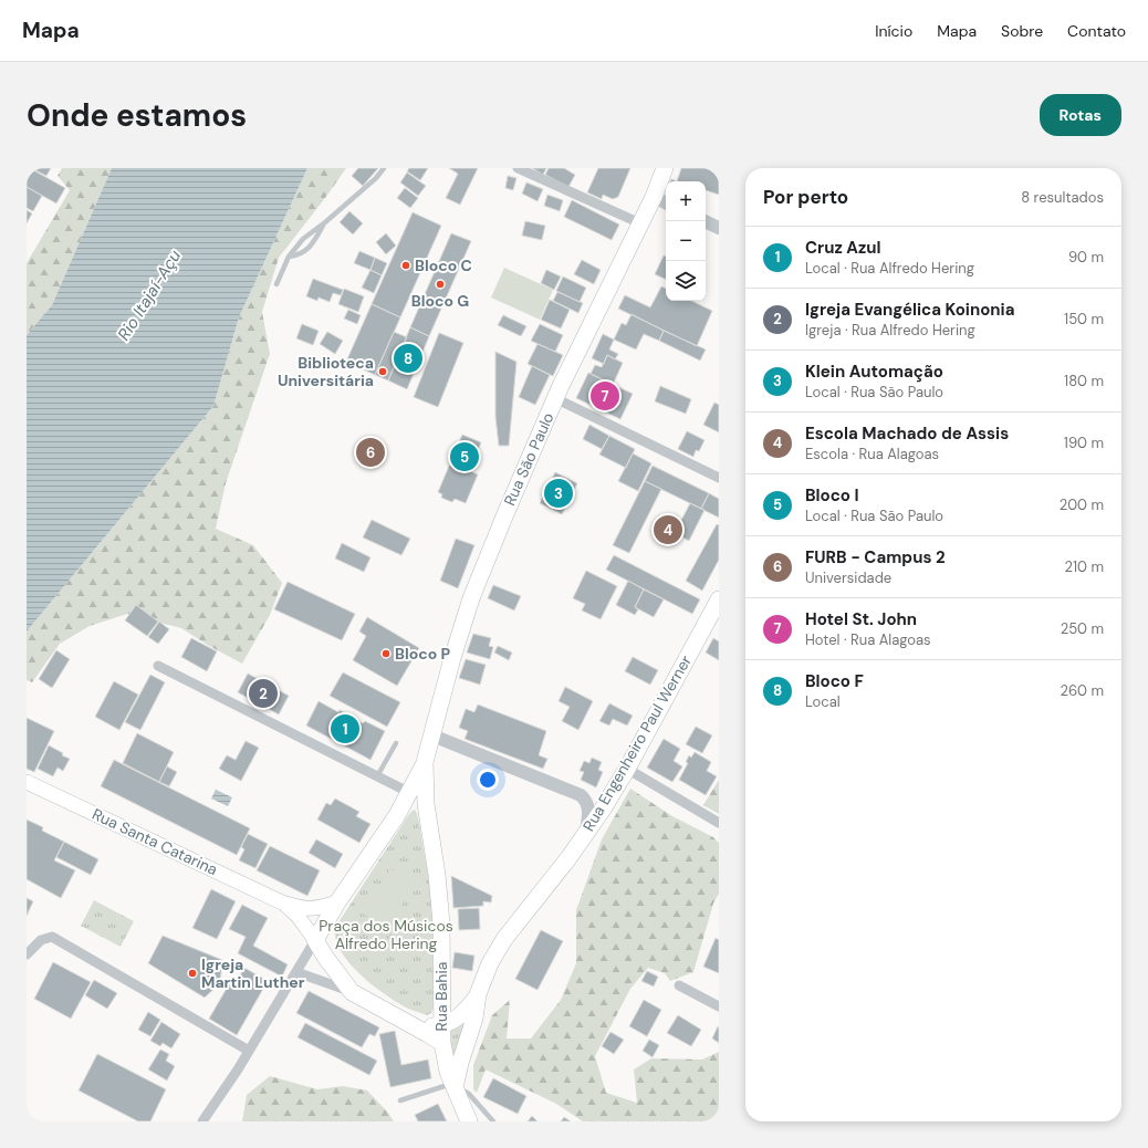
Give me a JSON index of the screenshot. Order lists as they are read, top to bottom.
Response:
{
  "streets": {
    "main road": [
      "Rua São Paulo",
      "Rua Engenheiro Paul Werner",
      "Rua Santa Catarina",
      "Rua Bahia"
    ]
  },
  "crossings": [
    ["Rua São Paulo", "Rua Bahia"],
    ["Rua Engenheiro Paul Werner", "Rua Bahia"]
  ],
  "water": ["Rio Itajaí-Açu"],
  "parks": ["Praça dos Músicos Alfredo Hering"],
  "places": [
    "Bloco C",
    "Bloco G",
    "Biblioteca Universitária",
    "Bloco P",
    "Igreja Martin Luther"
  ],
  "page": {
    "header": "Mapa",
    "nav": [
      "Início",
      "Mapa",
      "Sobre",
      "Contato"
    ],
    "buttons": "Rotas",
    "title": "Onde estamos",
    "heading": ["Por perto", "8 resultados"],
    "map_buttons": ["+", "−"],
    "list": [
      {
        "mark": "1",
        "name": "Cruz Azul",
        "note": "Local · Rua Alfredo Hering",
        "value": "90 m"
      },
      {
        "mark": "2",
        "name": "Igreja Evangélica Koinonia",
        "note": "Igreja · Rua Alfredo Hering",
        "value": "150 m"
      },
      {
        "mark": "3",
        "name": "Klein Automação",
        "note": "Local · Rua São Paulo",
        "value": "180 m"
      },
      {
        "mark": "4",
        "name": "Escola Machado de Assis",
        "note": "Escola · Rua Alagoas",
        "value": "190 m"
      },
      {
        "mark": "5",
        "name": "Bloco I",
        "note": "Local · Rua São Paulo",
        "value": "200 m"
      },
      {
        "mark": "6",
        "name": "FURB - Campus 2",
        "note": "Universidade",
        "value": "210 m"
      },
      {
        "mark": "7",
        "name": "Hotel St. John",
        "note": "Hotel · Rua Alagoas",
        "value": "250 m"
      },
      {
        "mark": "8",
        "name": "Bloco F",
        "note": "Local",
        "value": "260 m"
      }
    ],
    "pins": [
      "8",
      "7",
      "6",
      "5",
      "3",
      "4",
      "2",
      "1"
    ]
  }
}
